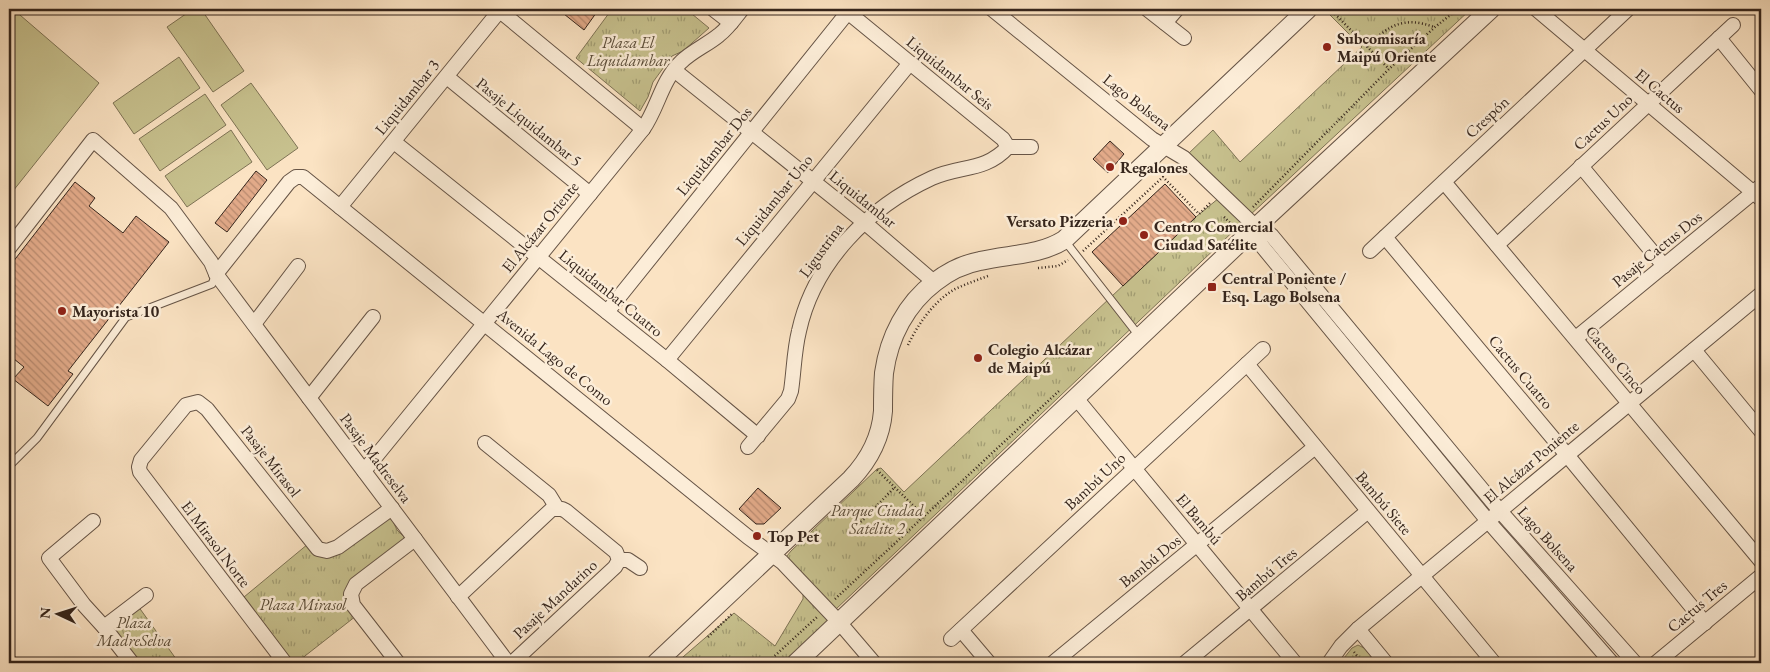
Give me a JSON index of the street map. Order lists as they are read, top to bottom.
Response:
{
  "streets": {
    "street": [
      "Liquidambar Seis",
      "El Cactus",
      "Liquidambar 3",
      "Lago Bolsena",
      "Crespón",
      "Pasaje Liquidambar 5",
      "Cactus Uno",
      "Liquidambar Dos",
      "Liquidambar",
      "Liquidambar Uno",
      "El Alcázar Oriente",
      "Pasaje Cactus Dos",
      "Ligustrina",
      "Liquidambar Cuatro",
      "Avenida Lago de Como",
      "Cactus Cinco",
      "Cactus Cuatro",
      "Pasaje Madreselva",
      "Pasaje Mirasol",
      "El Alcázar Poniente",
      "Bambú Uno",
      "Bambú Siete",
      "El Bambú",
      "El Mirasol Norte",
      "Bambú Dos",
      "Bambú Tres",
      "Pasaje Mandarino",
      "Cactus Tres"
    ]
  },
  "crossings": [
    ["Liquidambar Seis", "Liquidambar Dos"],
    ["Liquidambar Seis", "Liquidambar Uno"],
    ["Liquidambar Seis", "Ligustrina"],
    ["El Cactus", "Crespón"],
    ["El Cactus", "Cactus Uno"],
    ["El Cactus", "Pasaje Cactus Dos"],
    ["Liquidambar 3", "Pasaje Liquidambar 5"],
    ["Liquidambar 3", "Liquidambar Cuatro"],
    ["Liquidambar 3", "Avenida Lago de Como"],
    ["Lago Bolsena", "El Alcázar Poniente"],
    ["Crespón", "Cactus Cinco"],
    ["Crespón", "Cactus Cuatro"],
    ["Pasaje Liquidambar 5", "El Alcázar Oriente"],
    ["Cactus Uno", "Cactus Cinco"],
    ["Liquidambar Dos", "Liquidambar"],
    ["Liquidambar Dos", "Liquidambar Cuatro"],
    ["Liquidambar", "Liquidambar Uno"],
    ["Liquidambar", "El Alcázar Oriente"],
    ["Liquidambar", "Ligustrina"],
    ["Liquidambar Uno", "Liquidambar Cuatro"],
    ["El Alcázar Oriente", "Liquidambar Cuatro"],
    ["El Alcázar Oriente", "Avenida Lago de Como"],
    ["El Alcázar Oriente", "Pasaje Madreselva"],
    ["Pasaje Cactus Dos", "Cactus Cinco"],
    ["Ligustrina", "Liquidambar Cuatro"],
    ["Avenida Lago de Como", "Pasaje Madreselva"],
    ["Cactus Cinco", "El Alcázar Poniente"],
    ["Cactus Cuatro", "El Alcázar Poniente"],
    ["Cactus Cuatro", "Cactus Tres"],
    ["Pasaje Madreselva", "Pasaje Mirasol"],
    ["Pasaje Mirasol", "El Mirasol Norte"],
    ["El Alcázar Poniente", "Bambú Siete"],
    ["Bambú Uno", "Bambú Siete"],
    ["Bambú Uno", "El Bambú"],
    ["Bambú Siete", "Bambú Dos"],
    ["Bambú Siete", "Bambú Tres"],
    ["El Bambú", "Bambú Dos"],
    ["El Bambú", "Bambú Tres"]
  ],
  "parks": [
    "Plaza El Liquidambar",
    "Parque Ciudad Satélite 2",
    "Plaza Mirasol",
    "Plaza MadreSelva"
  ],
  "places": {
    "other": [
      "Subcomisaría Maipú Oriente",
      "Regalones",
      "Versato Pizzeria",
      "Centro Comercial Ciudad Satélite",
      "Mayorista 10",
      "Colegio Alcázar de Maipú",
      "Top Pet"
    ],
    "transit": ["Central Poniente / Esq. Lago Bolsena"]
  },
  "north": "left"
}
